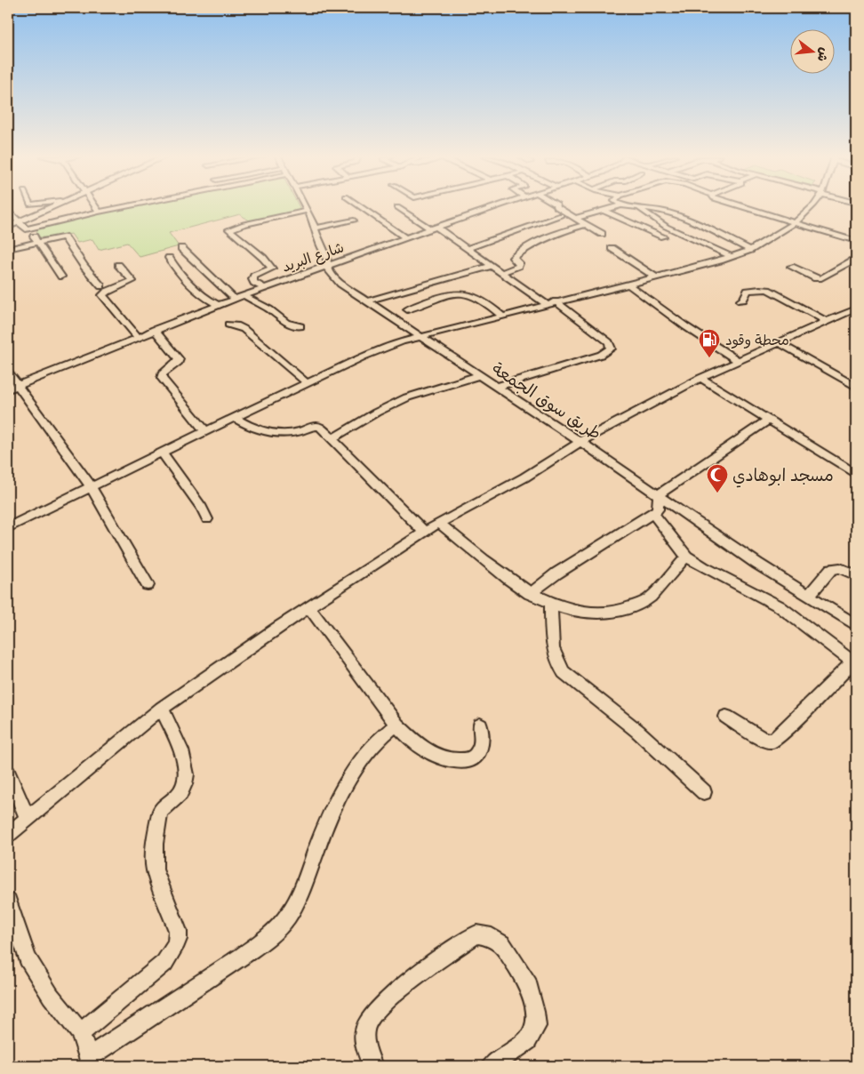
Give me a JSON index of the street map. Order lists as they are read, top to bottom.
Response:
{
  "streets": {
    "street": ["شارع البريد", "طريق سوق الجمعة"]
  },
  "crossings": [
    ["شارع البريد", "طريق سوق الجمعة"]
  ],
  "places": {
    "fuel station": ["محطة وقود"],
    "mosque": ["مسجد ابوهادي"]
  },
  "north": "right"
}
